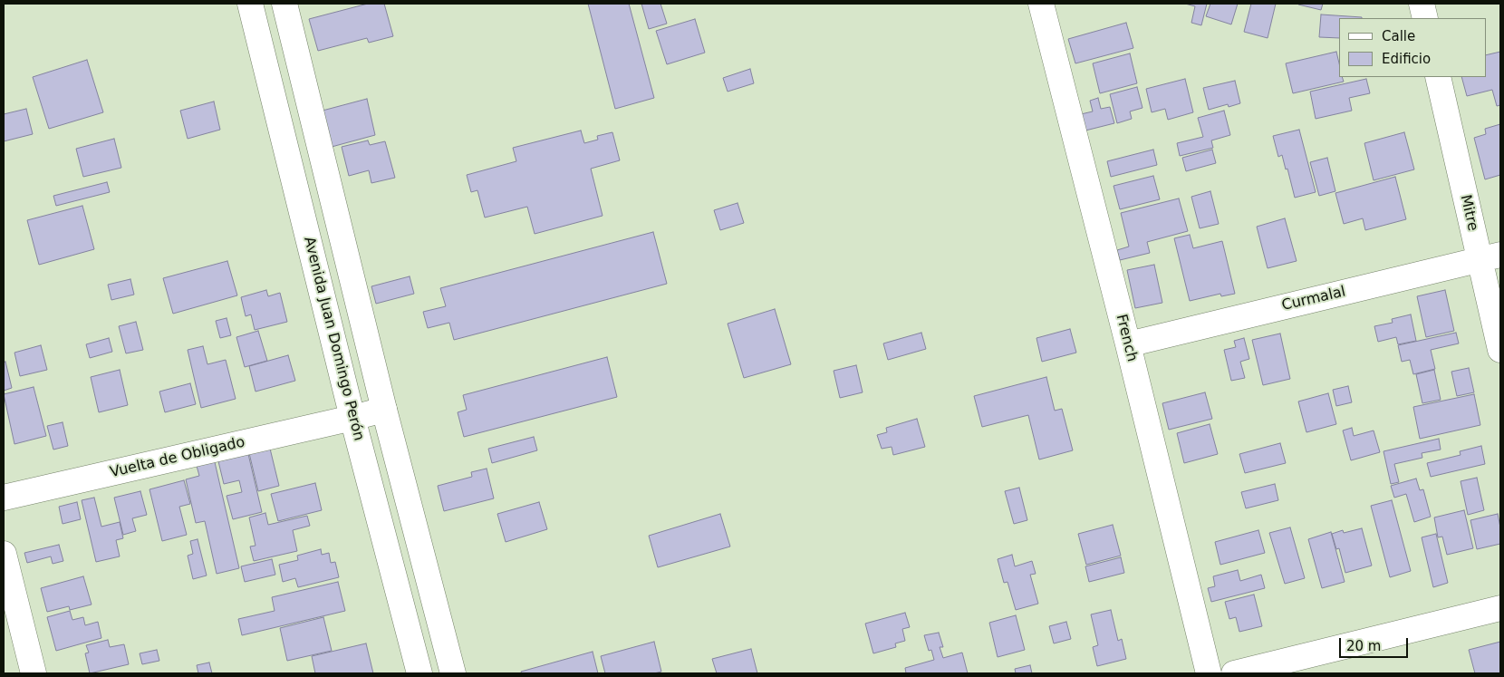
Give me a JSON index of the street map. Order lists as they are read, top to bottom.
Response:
{
  "streets": {
    "street": [
      "Mitre",
      "Curmalal",
      "French",
      "Avenida Juan Domingo Perón",
      "Vuelta de Obligado"
    ]
  },
  "crossings": [
    ["Mitre", "Curmalal"],
    ["Curmalal", "French"],
    ["Avenida Juan Domingo Perón", "Vuelta de Obligado"]
  ],
  "legend": ["Calle", "Edificio"],
  "scale_bar": "20 m"
}
